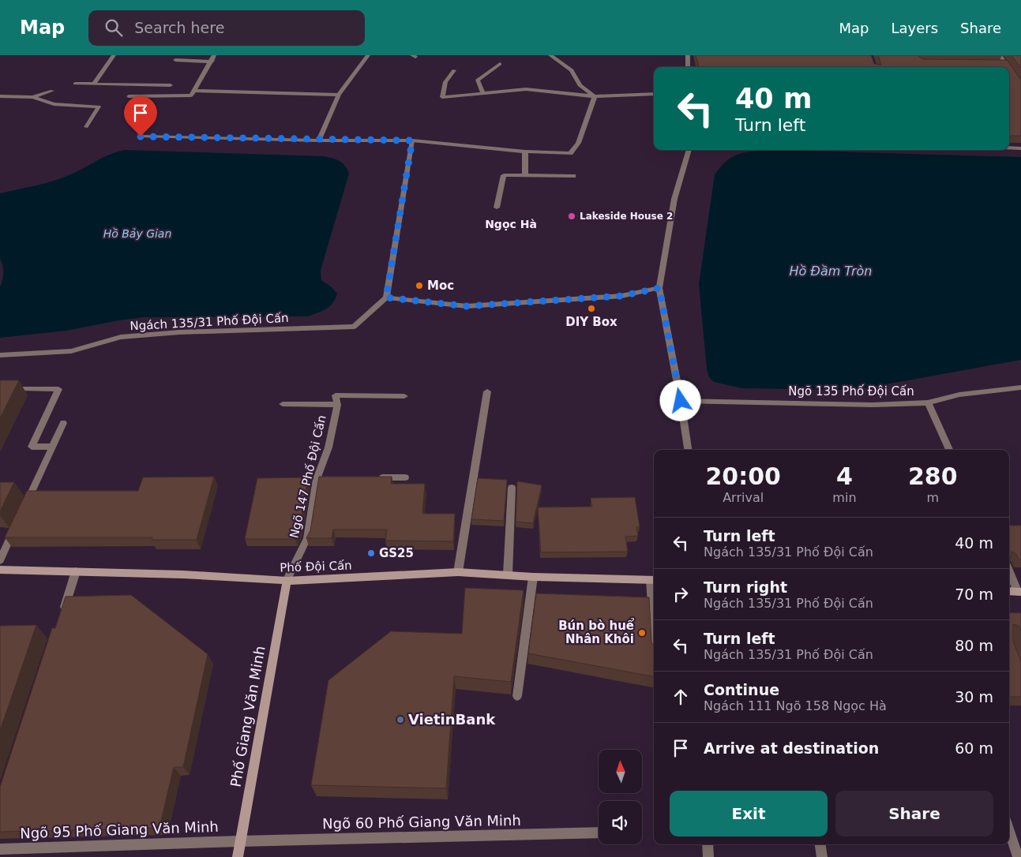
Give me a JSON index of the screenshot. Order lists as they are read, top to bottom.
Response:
{
  "streets": {
    "street": [
      "Ngách 135/31 Phố Đội Cấn",
      "Ngõ 135 Phố Đội Cấn",
      "Ngõ 147 Phố Đội Cấn",
      "Phố Đội Cấn",
      "Phố Giang Văn Minh",
      "Ngõ 60 Phố Giang Văn Minh",
      "Ngõ 95 Phố Giang Văn Minh"
    ]
  },
  "crossings": [
    ["Ngõ 147 Phố Đội Cấn", "Phố Đội Cấn"],
    ["Ngõ 147 Phố Đội Cấn", "Phố Giang Văn Minh"],
    ["Phố Đội Cấn", "Phố Giang Văn Minh"],
    ["Phố Giang Văn Minh", "Ngõ 60 Phố Giang Văn Minh"],
    ["Phố Giang Văn Minh", "Ngõ 95 Phố Giang Văn Minh"],
    ["Ngõ 60 Phố Giang Văn Minh", "Ngõ 95 Phố Giang Văn Minh"]
  ],
  "districts": ["Ngọc Hà"],
  "water": ["Hồ Bảy Gian", "Hồ Đầm Tròn"],
  "places": [
    "Lakeside House 2",
    "Moc",
    "DIY Box",
    "GS25",
    "Bún bò huể Nhân Khôi",
    "VietinBank"
  ],
  "north": "top",
  "page": {
    "header": "Map",
    "search": "Search here",
    "nav": ["Map", "Layers", "Share"],
    "turn": ["40 m", "Turn left"],
    "eta": [
      "20:00",
      "Arrival",
      "4",
      "min",
      "280",
      "m"
    ],
    "list": [
      {
        "name": "Turn left",
        "note": "Ngách 135/31 Phố Đội Cấn",
        "value": "40 m"
      },
      {
        "name": "Turn right",
        "note": "Ngách 135/31 Phố Đội Cấn",
        "value": "70 m"
      },
      {
        "name": "Turn left",
        "note": "Ngách 135/31 Phố Đội Cấn",
        "value": "80 m"
      },
      {
        "name": "Continue",
        "note": "Ngách 111 Ngõ 158 Ngọc Hà",
        "value": "30 m"
      },
      {
        "name": "Arrive at destination",
        "value": "60 m"
      }
    ],
    "buttons": ["Exit", "Share"]
  }
}
